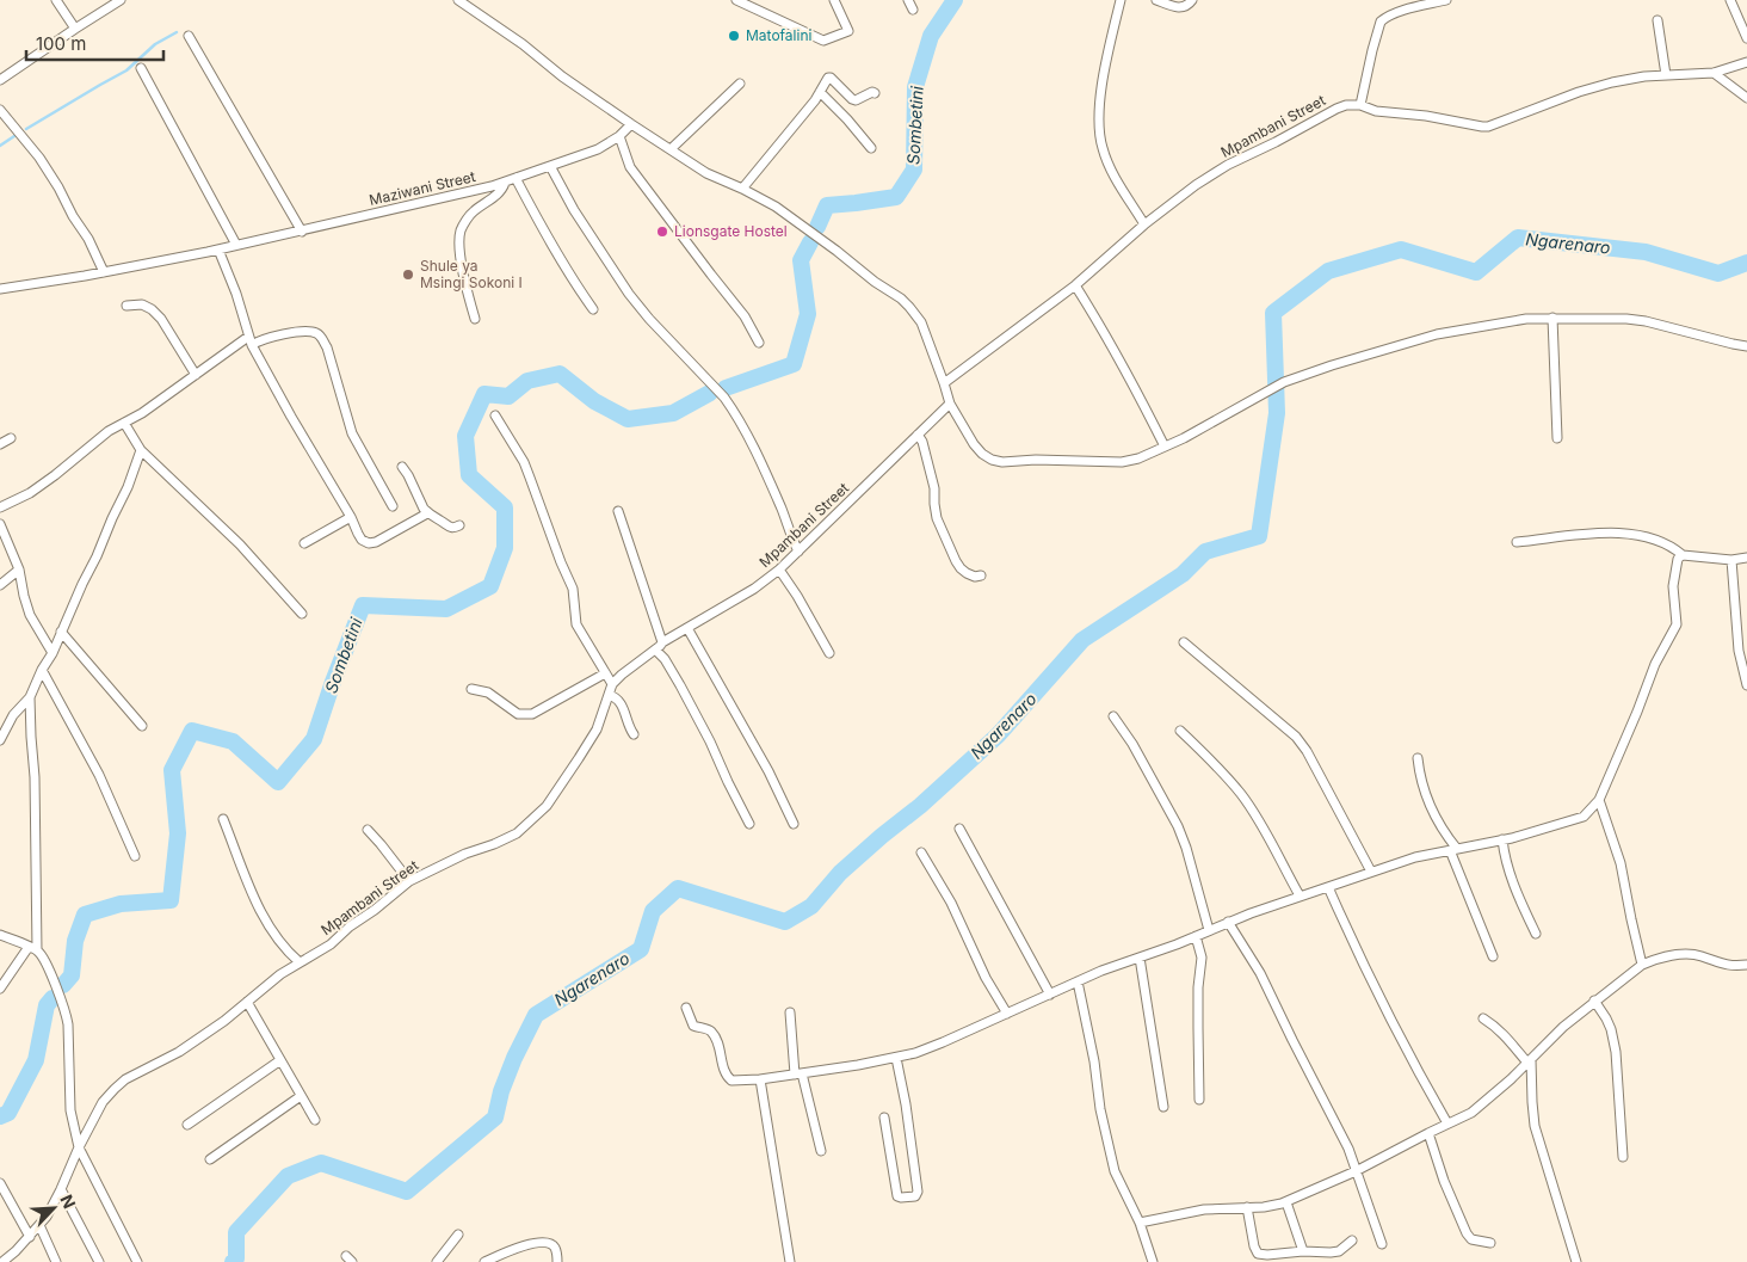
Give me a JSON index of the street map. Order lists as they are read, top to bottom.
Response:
{
  "streets": {
    "street": ["Mpambani Street", "Maziwani Street"]
  },
  "water": ["Sombetini", "Ngarenaro"],
  "places": ["Matofalini", "Lionsgate Hostel", "Shule ya Msingi Sokoni I"],
  "scale_bar": "100 m",
  "north": "top right"
}
